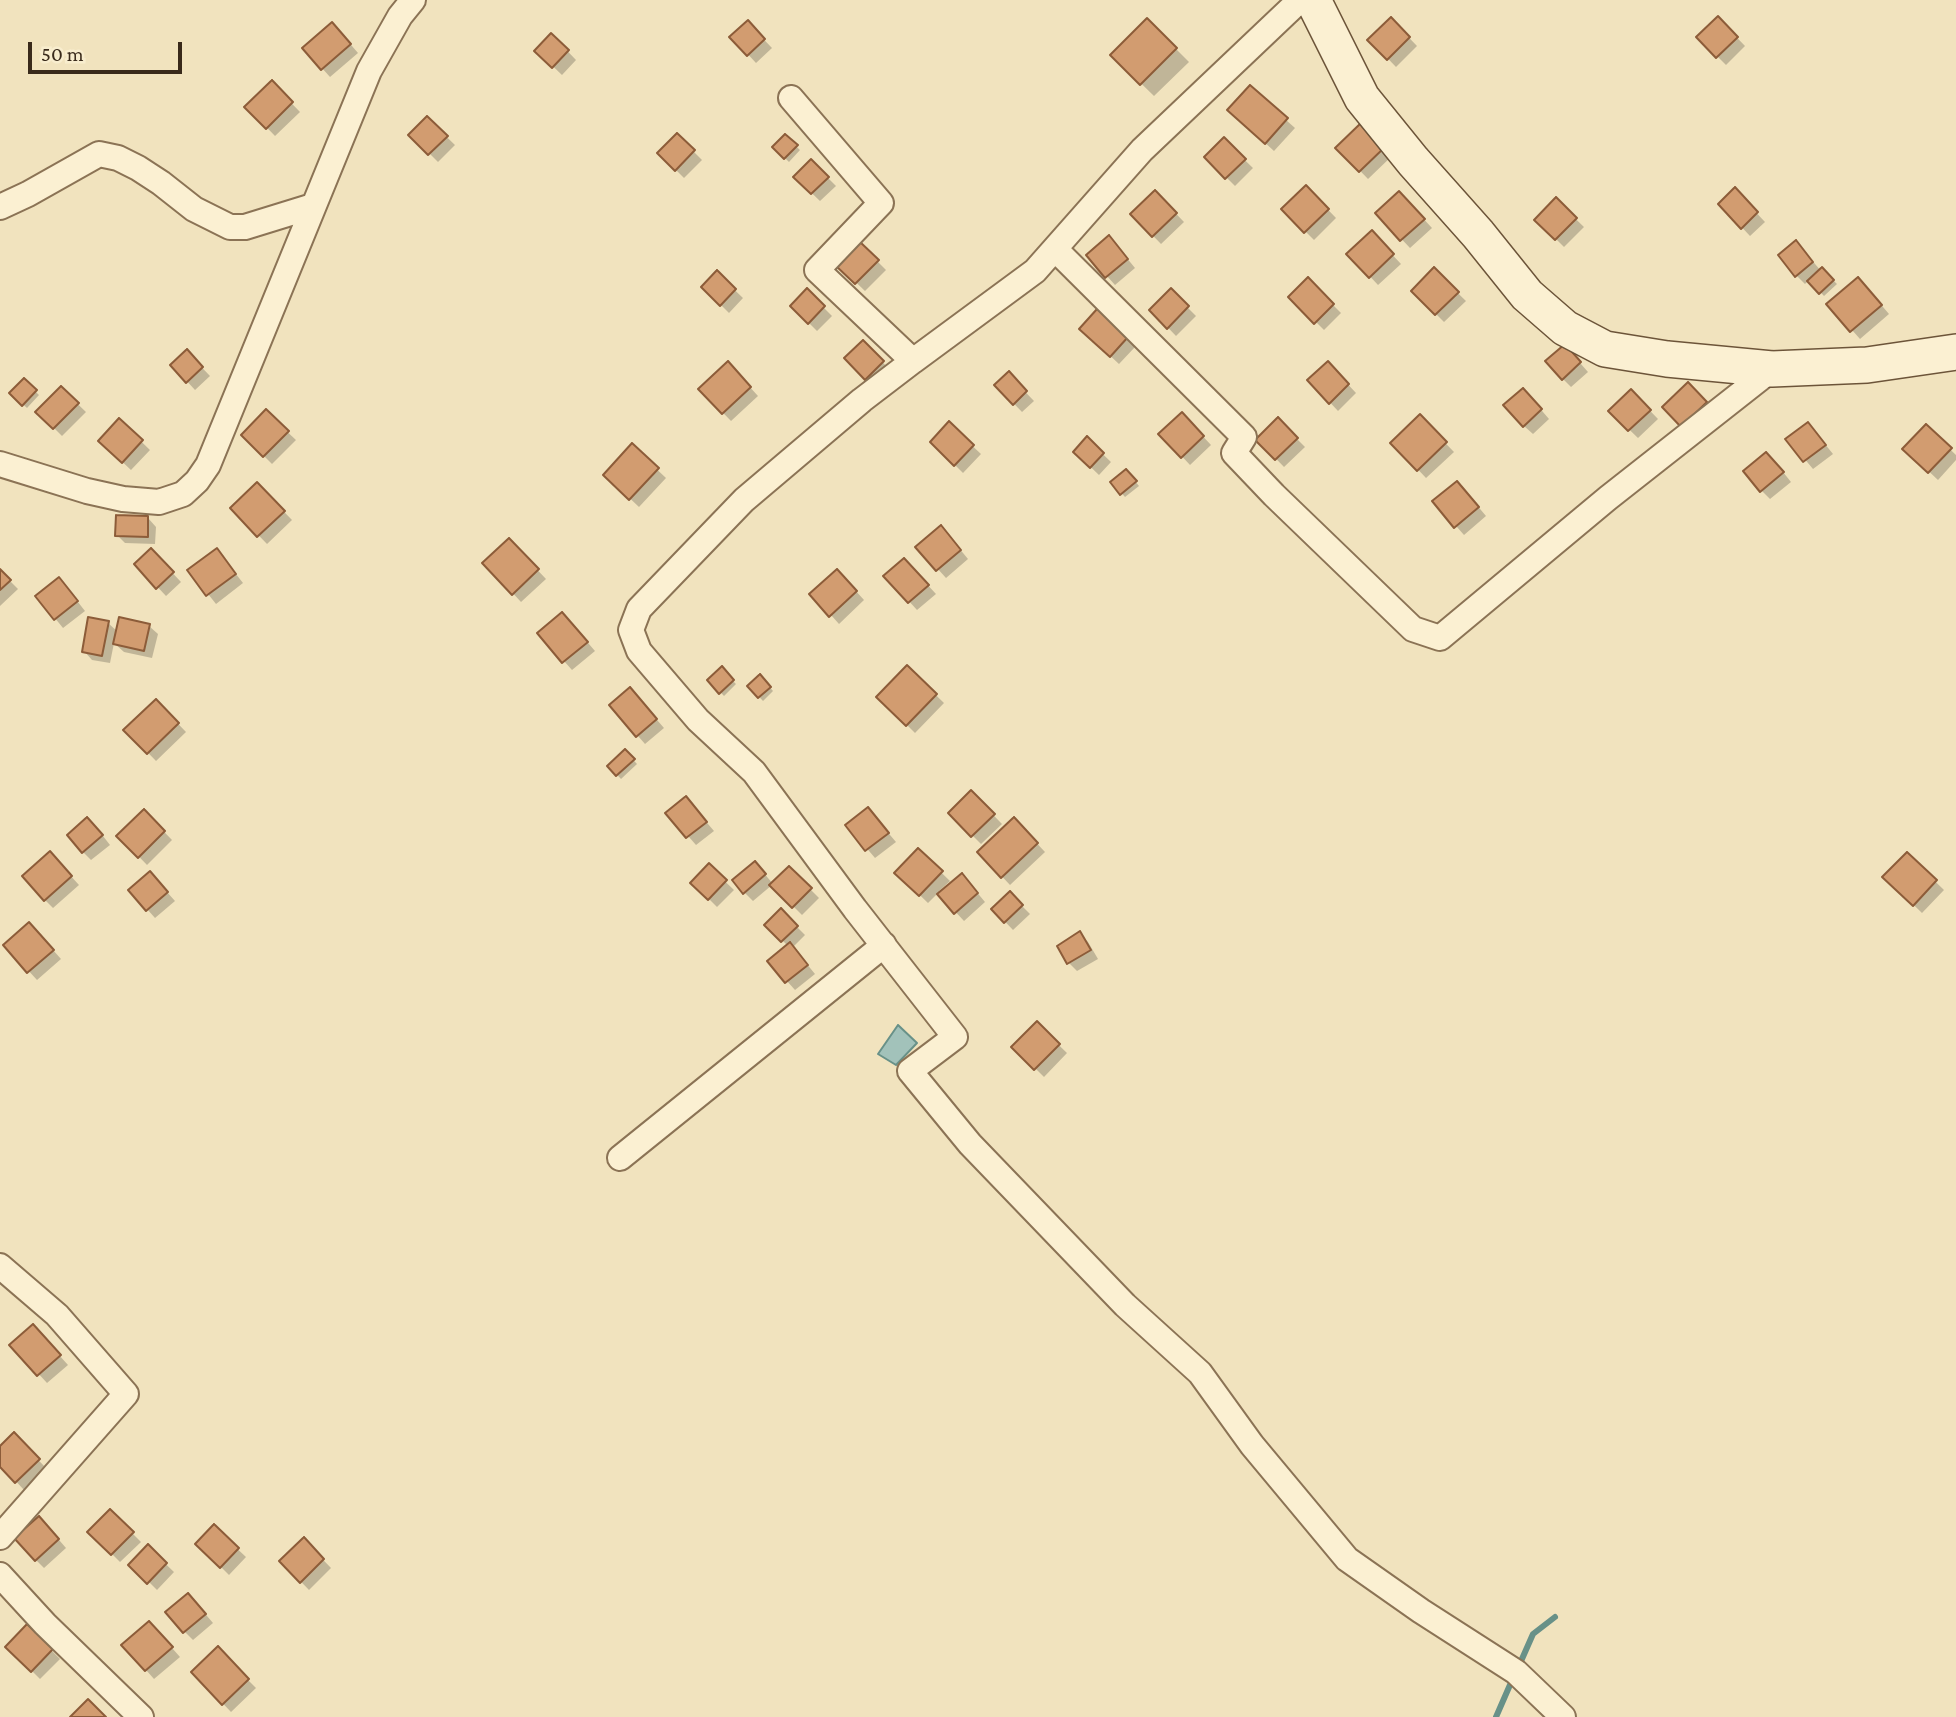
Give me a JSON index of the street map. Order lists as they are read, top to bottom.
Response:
{
  "scale_bar": "50 m"
}
